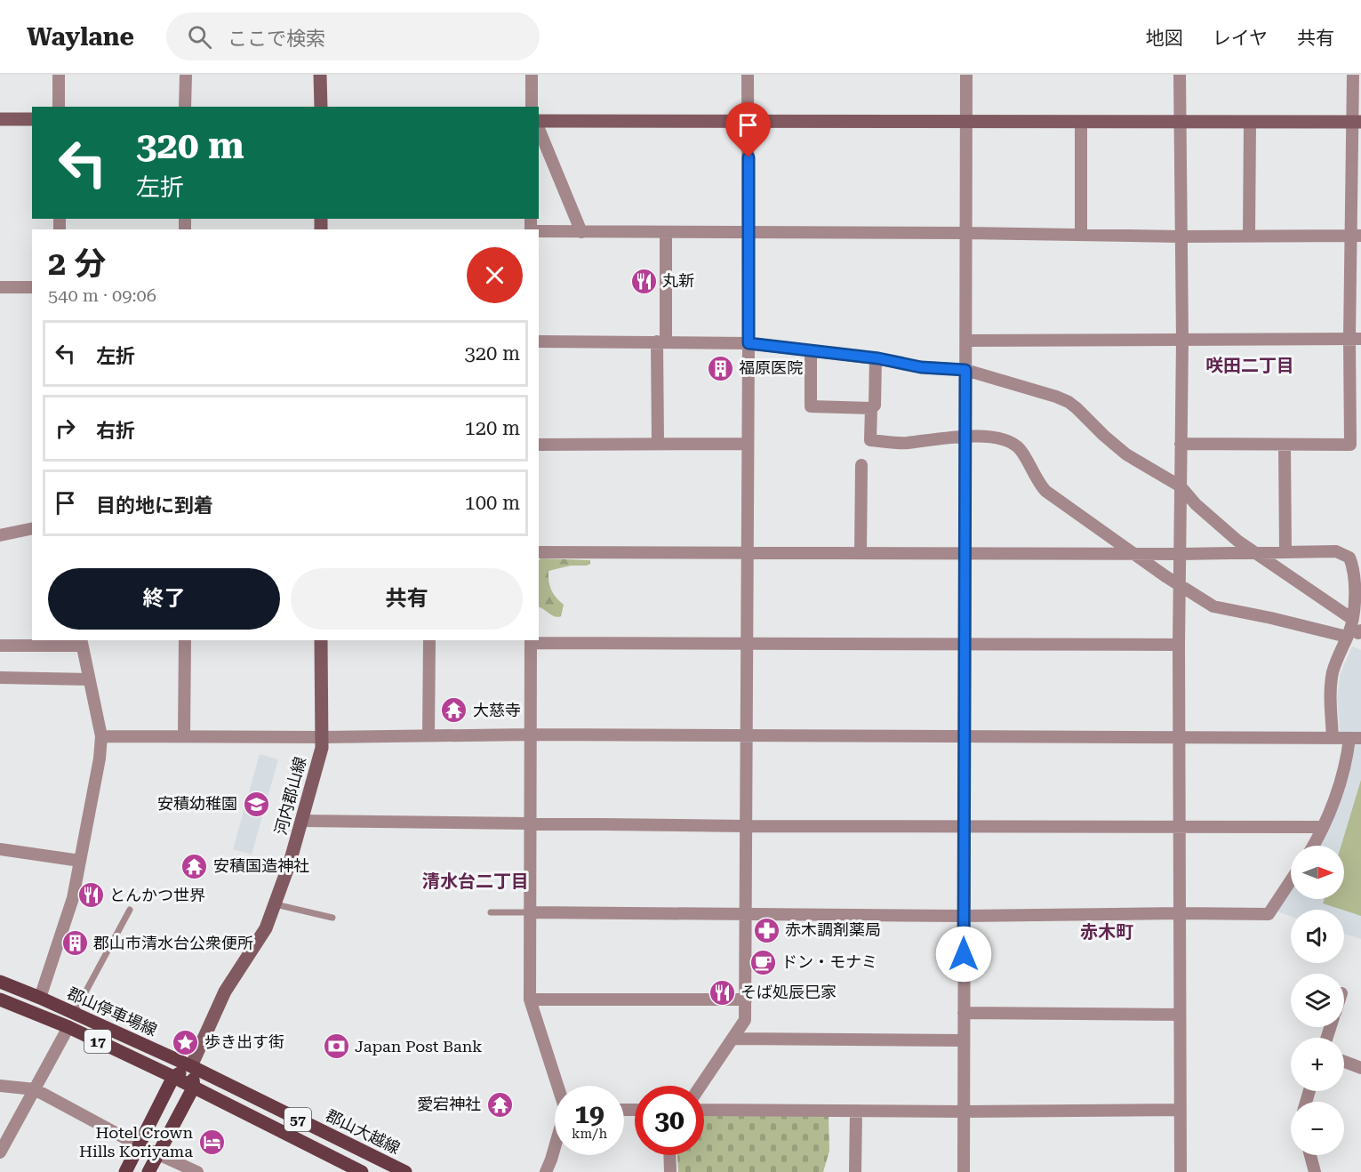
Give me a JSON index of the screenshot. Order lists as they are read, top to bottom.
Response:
{
  "streets": {
    "main road": [
      "郡山停車場線",
      "17",
      "57",
      "郡山大越線"
    ],
    "street": ["河内郡山線"]
  },
  "crossings": [
    ["河内郡山線", "郡山停車場線"],
    ["河内郡山線", "郡山大越線"],
    ["郡山停車場線", "57"],
    ["郡山停車場線", "郡山大越線"]
  ],
  "districts": ["咲田二丁目", "清水台二丁目", "赤木町"],
  "places": {
    "restaurant": ["丸新", "とんかつ世界", "そば処辰巳家"],
    "building": ["福原医院", "郡山市清水台公衆便所"],
    "temple": ["大慈寺", "安積国造神社", "愛宕神社"],
    "school or university": ["安積幼稚園"],
    "pharmacy": ["赤木調剤薬局"],
    "cafe": ["ドン・モナミ"],
    "place": ["歩き出す街"],
    "bank": ["Japan Post Bank"],
    "hotel": ["Hotel Crown Hills Koriyama"]
  },
  "north": "right",
  "page": {
    "header": "Waylane",
    "search": "ここで検索",
    "nav": ["地図", "レイヤ", "共有"],
    "turn": ["320 m", "左折"],
    "heading": ["2 分", "540 m · 09:06"],
    "list": [
      {
        "name": "左折",
        "value": "320 m"
      },
      {
        "name": "右折",
        "value": "120 m"
      },
      {
        "name": "目的地に到着",
        "value": "100 m"
      }
    ],
    "buttons": ["終了", "共有"],
    "map_buttons": ["+", "−"],
    "speed": "19 km/h",
    "limit": "30"
  }
}
